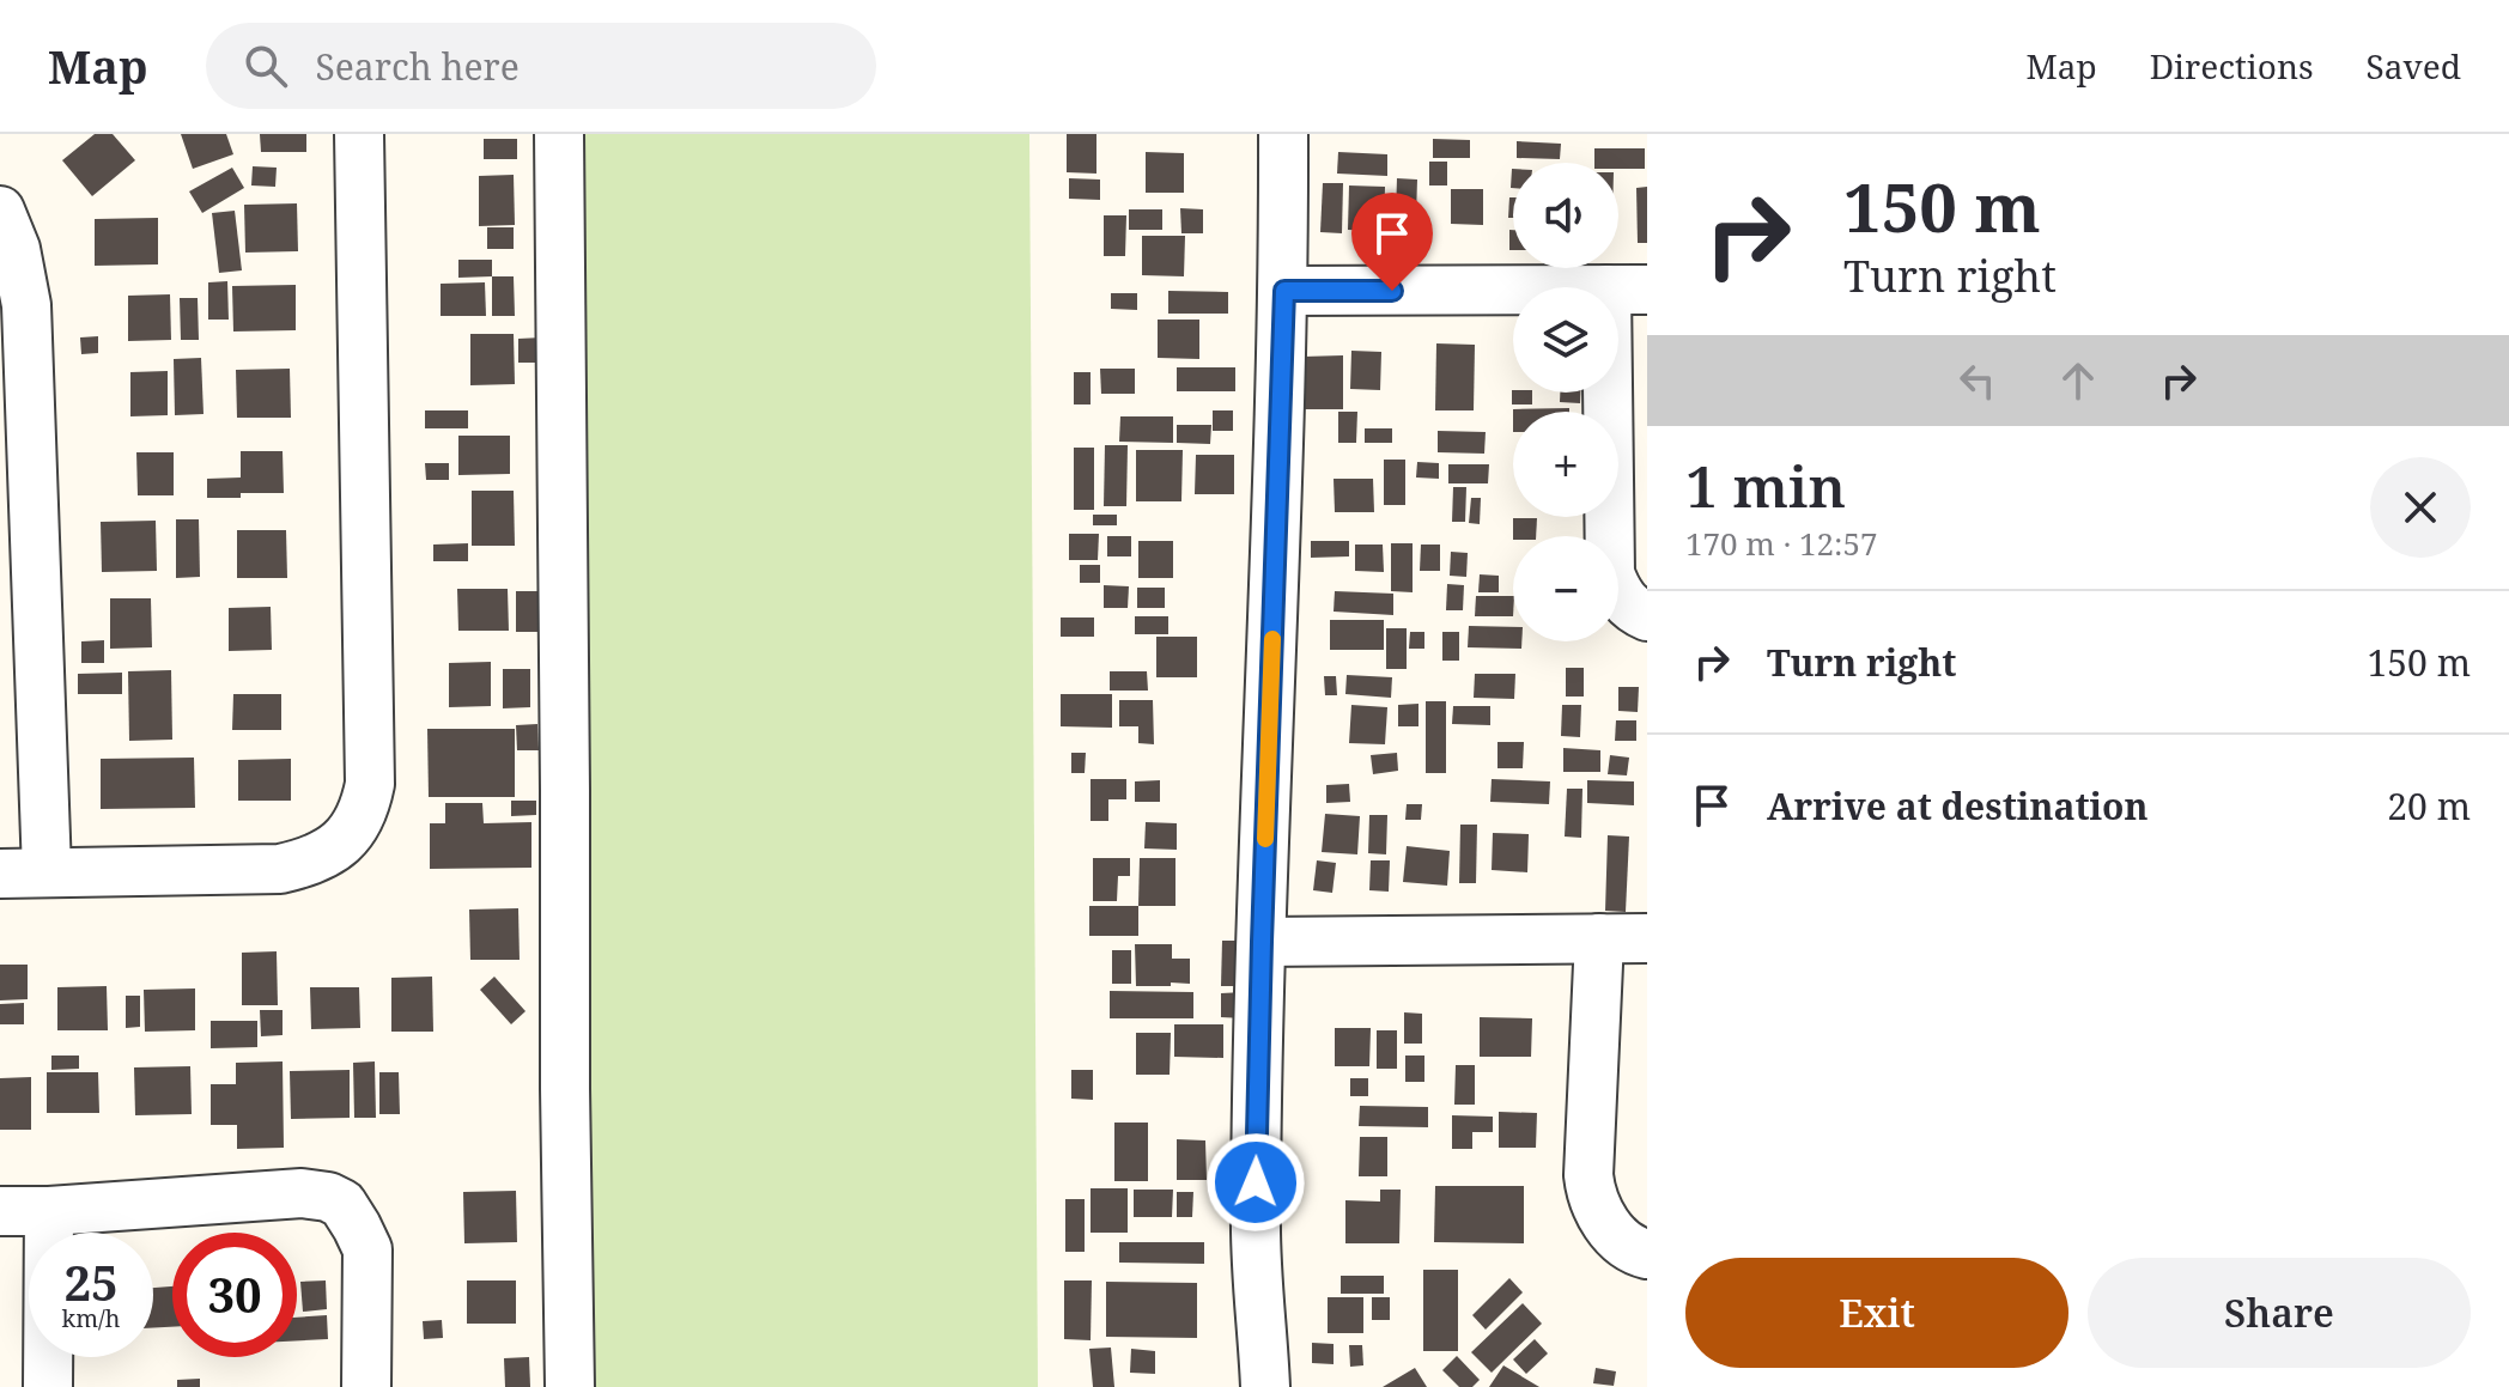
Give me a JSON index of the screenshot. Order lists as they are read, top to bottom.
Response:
{
  "page": {
    "header": "Map",
    "search": "Search here",
    "nav": ["Map", "Directions", "Saved"],
    "turn": ["150 m", "Turn right"],
    "map_buttons": ["+", "−"],
    "heading": ["1 min", "170 m · 12:57"],
    "list": [
      {
        "name": "Turn right",
        "value": "150 m"
      },
      {
        "name": "Arrive at destination",
        "value": "20 m"
      }
    ],
    "speed": "25 km/h",
    "limit": "30",
    "buttons": ["Exit", "Share"]
  }
}
